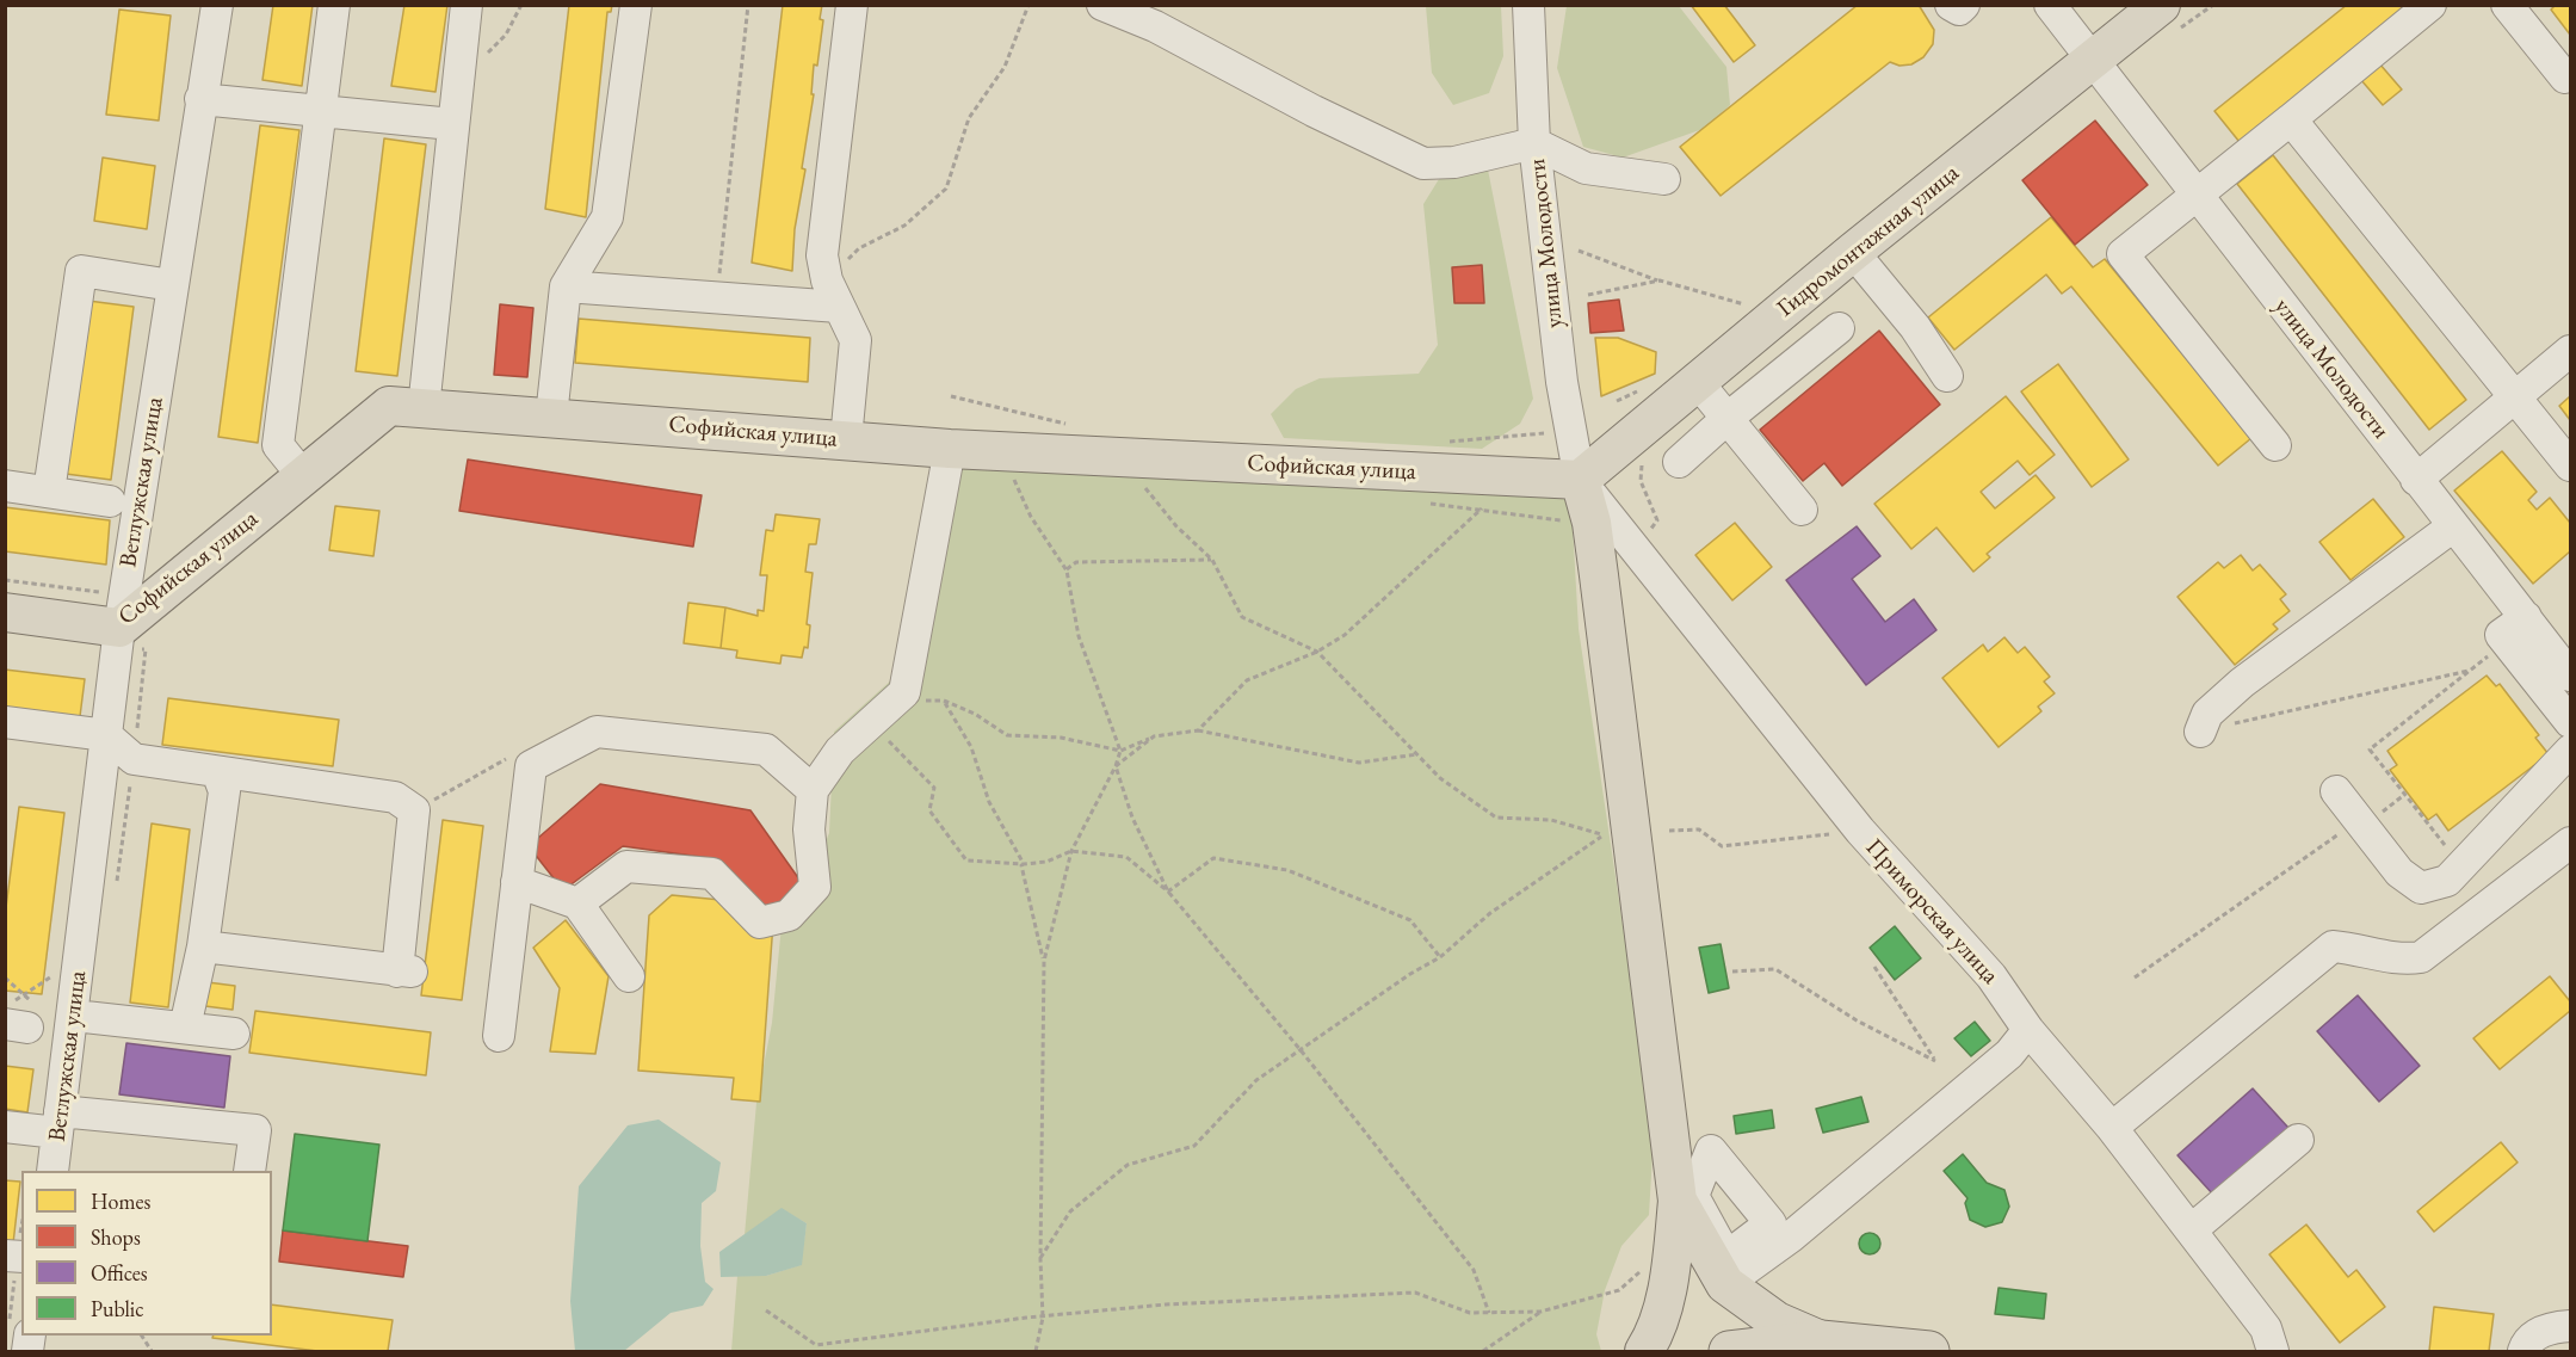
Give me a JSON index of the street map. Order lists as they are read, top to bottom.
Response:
{
  "streets": {
    "main road": ["Гидромонтажная улица", "Софийская улица"],
    "street": ["улица Молодости", "Ветлужская улица", "Приморская улица"]
  },
  "crossings": [
    ["Гидромонтажная улица", "улица Молодости"],
    ["Гидромонтажная улица", "Софийская улица"],
    ["Гидромонтажная улица", "Приморская улица"],
    ["улица Молодости", "Софийская улица"],
    ["улица Молодости", "Приморская улица"],
    ["Софийская улица", "Ветлужская улица"],
    ["Софийская улица", "Приморская улица"]
  ],
  "legend": [
    "Homes",
    "Shops",
    "Offices",
    "Public"
  ]
}
